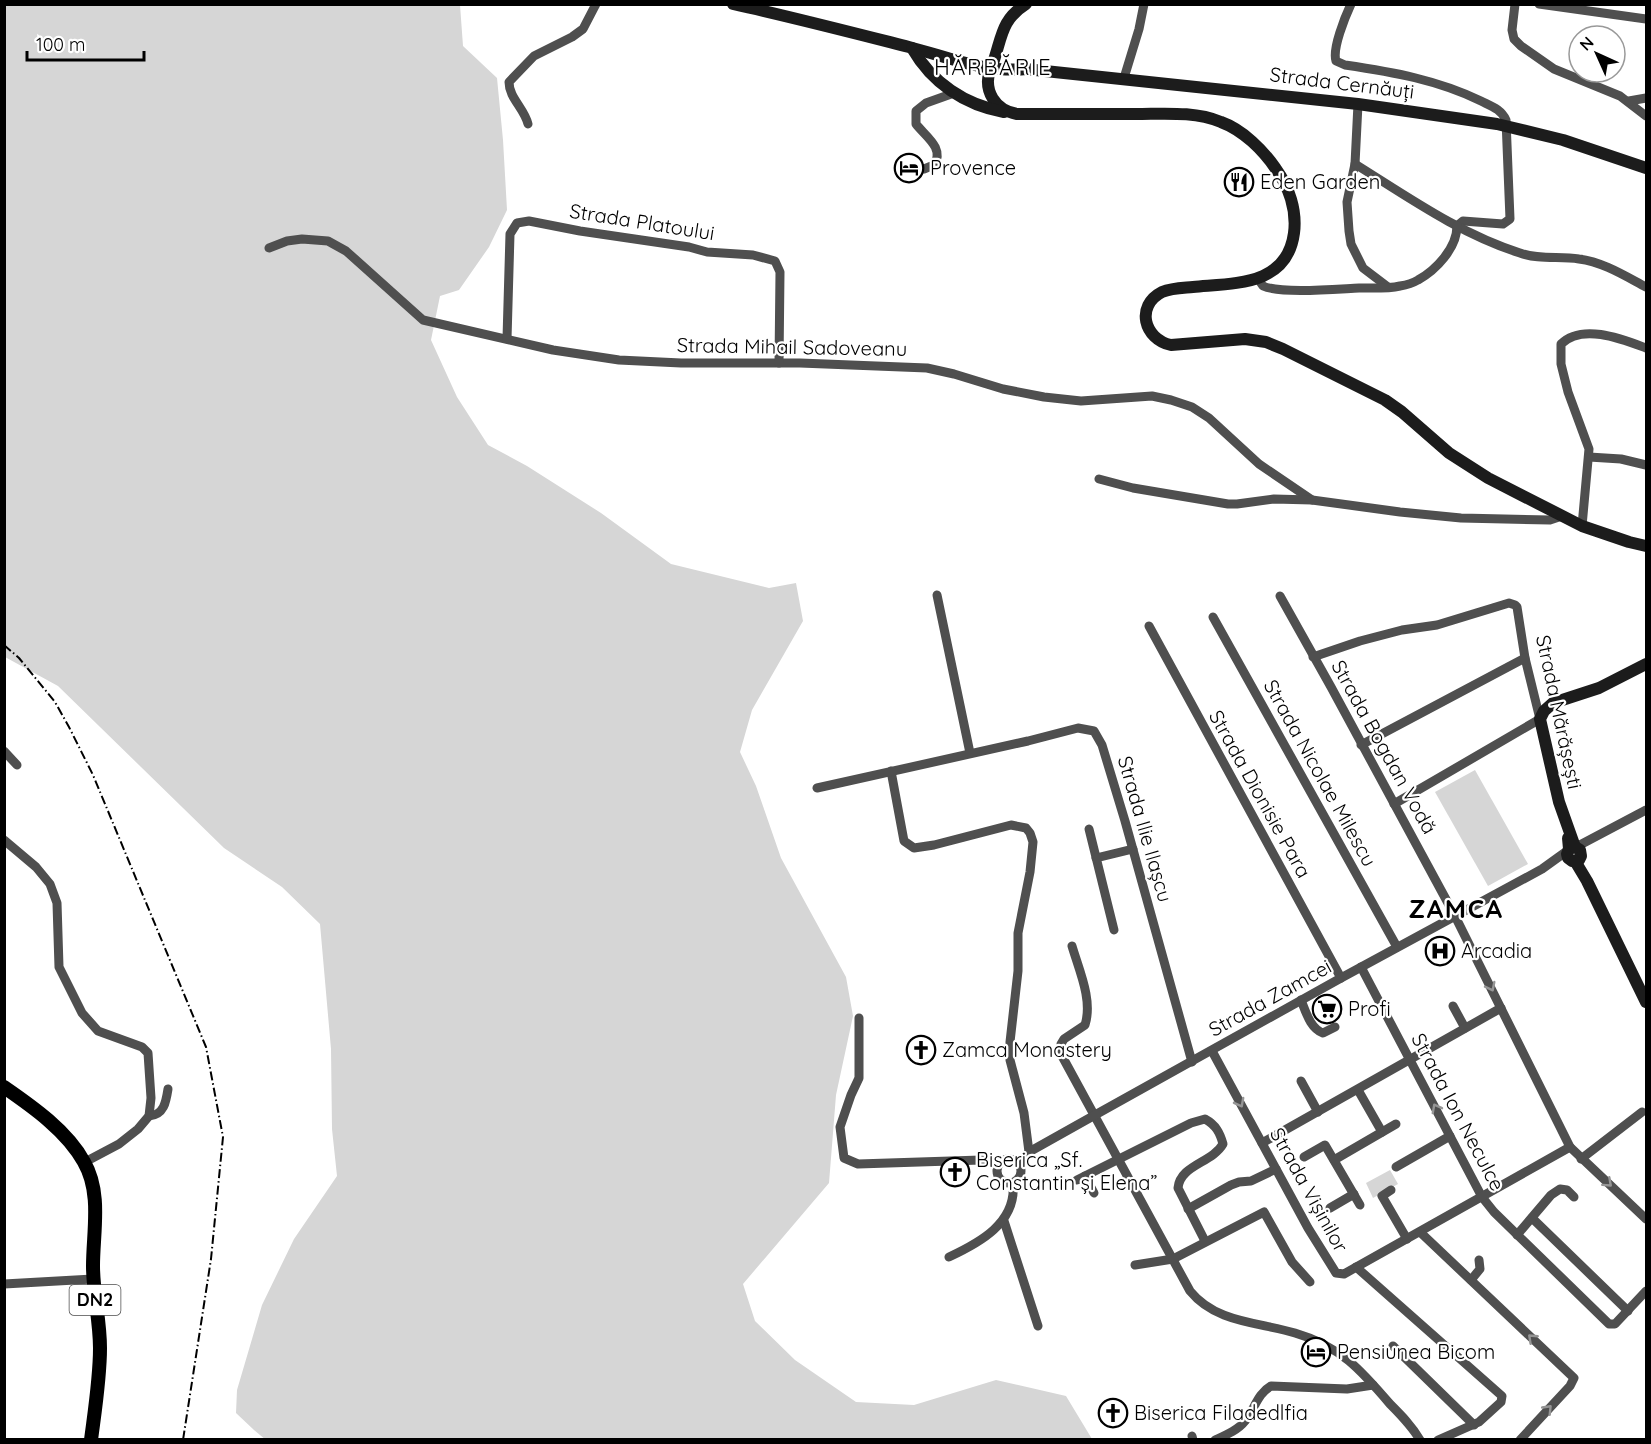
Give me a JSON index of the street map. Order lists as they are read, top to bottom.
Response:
{
  "streets": {
    "main road": ["DN2"],
    "street": [
      "Strada Cernăuți",
      "Strada Platoului",
      "Strada Mihail Sadoveanu",
      "Strada Mărășești",
      "Strada Bogdan Vodă",
      "Strada Nicolae Milescu",
      "Strada Dionisie Para",
      "Strada Ilie Ilașcu",
      "Strada Zamcei",
      "Strada Ion Neculce",
      "Strada Vișinilor"
    ]
  },
  "crossings": [
    ["Strada Platoului", "Strada Mihail Sadoveanu"],
    ["Strada Mărășești", "Strada Bogdan Vodă"],
    ["Strada Mărășești", "Strada Zamcei"],
    ["Strada Bogdan Vodă", "Strada Zamcei"],
    ["Strada Nicolae Milescu", "Strada Zamcei"],
    ["Strada Dionisie Para", "Strada Zamcei"],
    ["Strada Ilie Ilașcu", "Strada Zamcei"],
    ["Strada Zamcei", "Strada Ion Neculce"],
    ["Strada Zamcei", "Strada Vișinilor"]
  ],
  "districts": ["HĂRBĂRIE", "ZAMCA"],
  "places": {
    "hotel": ["Provence", "Pensiunea Bicom"],
    "restaurant": ["Eden Garden"],
    "hospital": ["Arcadia"],
    "supermarket": ["Profi"],
    "church": ["Zamca Monastery", "Biserica „Sf. Constantin și Elena”", "Biserica Filadedlfia"]
  },
  "scale_bar": "100 m",
  "north": "top left"
}
